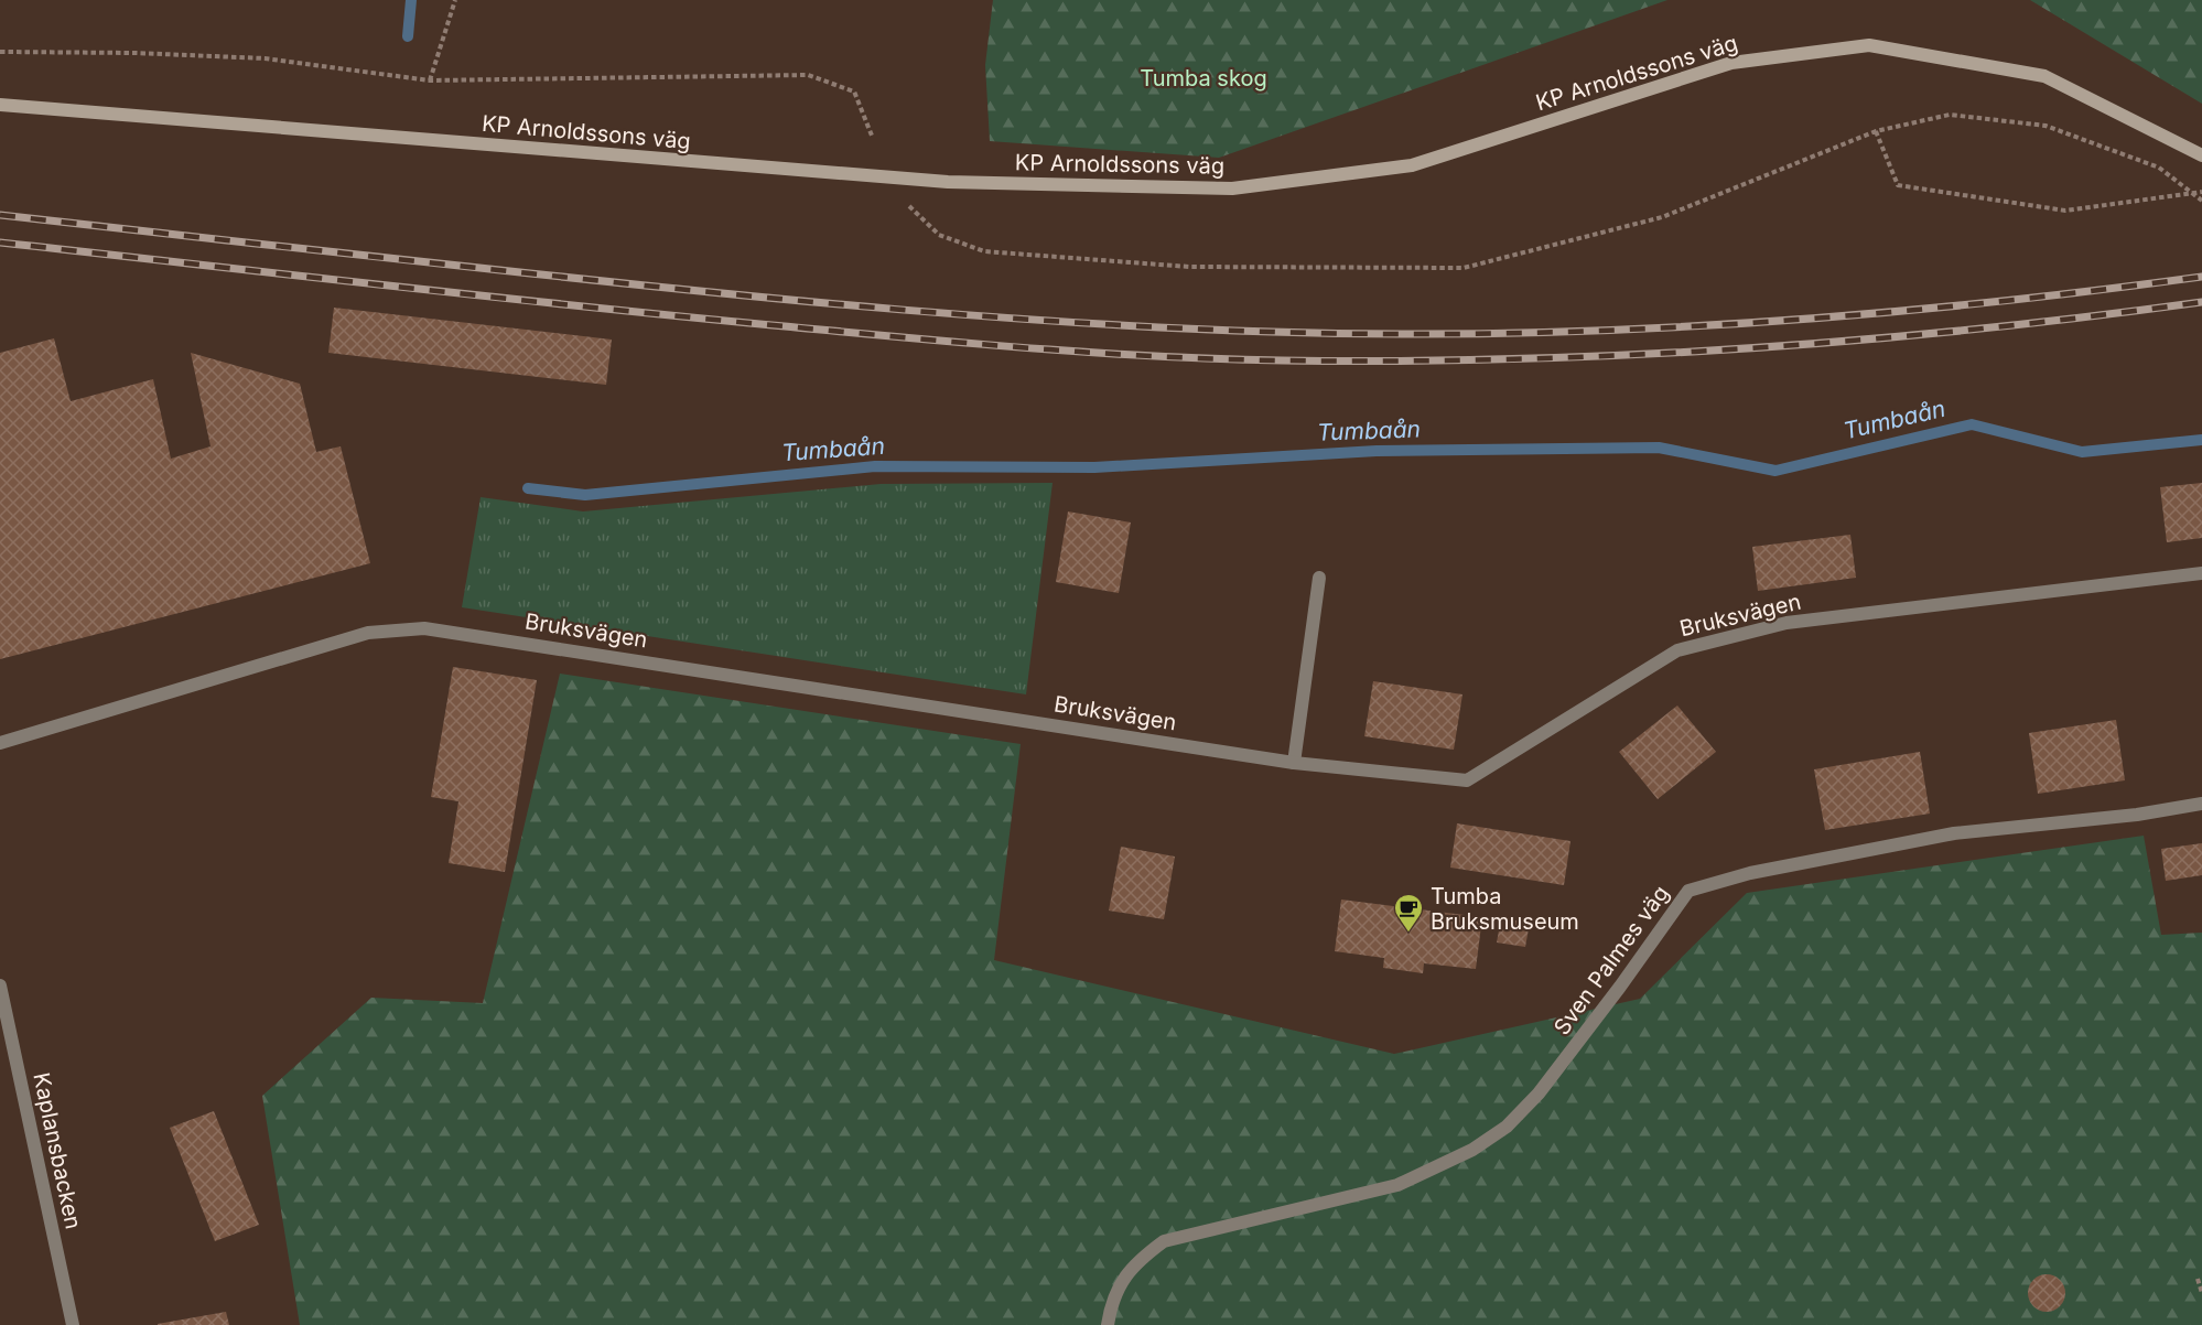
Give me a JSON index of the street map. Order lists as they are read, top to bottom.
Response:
{
  "streets": {
    "main road": ["KP Arnoldssons väg"],
    "street": ["Bruksvägen", "Sven Palmes väg", "Kaplansbacken"]
  },
  "water": ["Tumbaån"],
  "parks": ["Tumba skog"],
  "places": {
    "cafe": ["Tumba Bruksmuseum"]
  }
}
